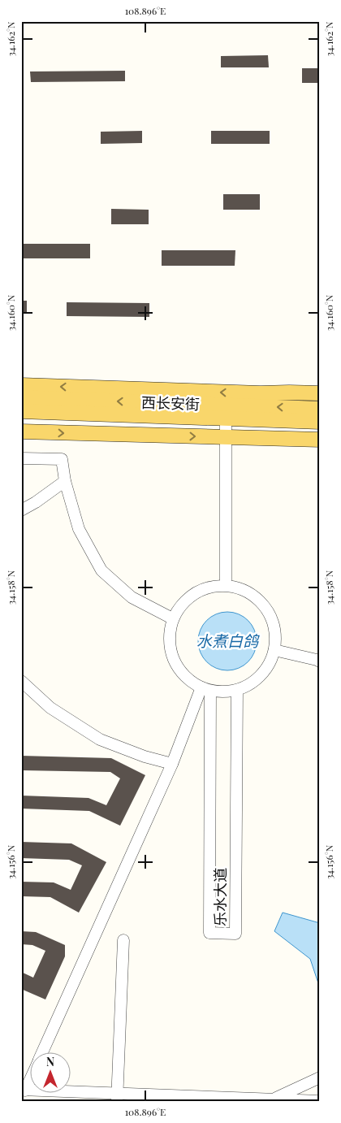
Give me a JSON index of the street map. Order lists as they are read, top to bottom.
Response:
{
  "streets": {
    "main road": ["西长安街"],
    "street": ["乐水大道"]
  },
  "water": ["水煮白鸽"],
  "north": "top",
  "coordinates": [
    "108.896°E",
    "34.162°N",
    "34.160°N",
    "34.158°N",
    "34.156°N"
  ]
}
